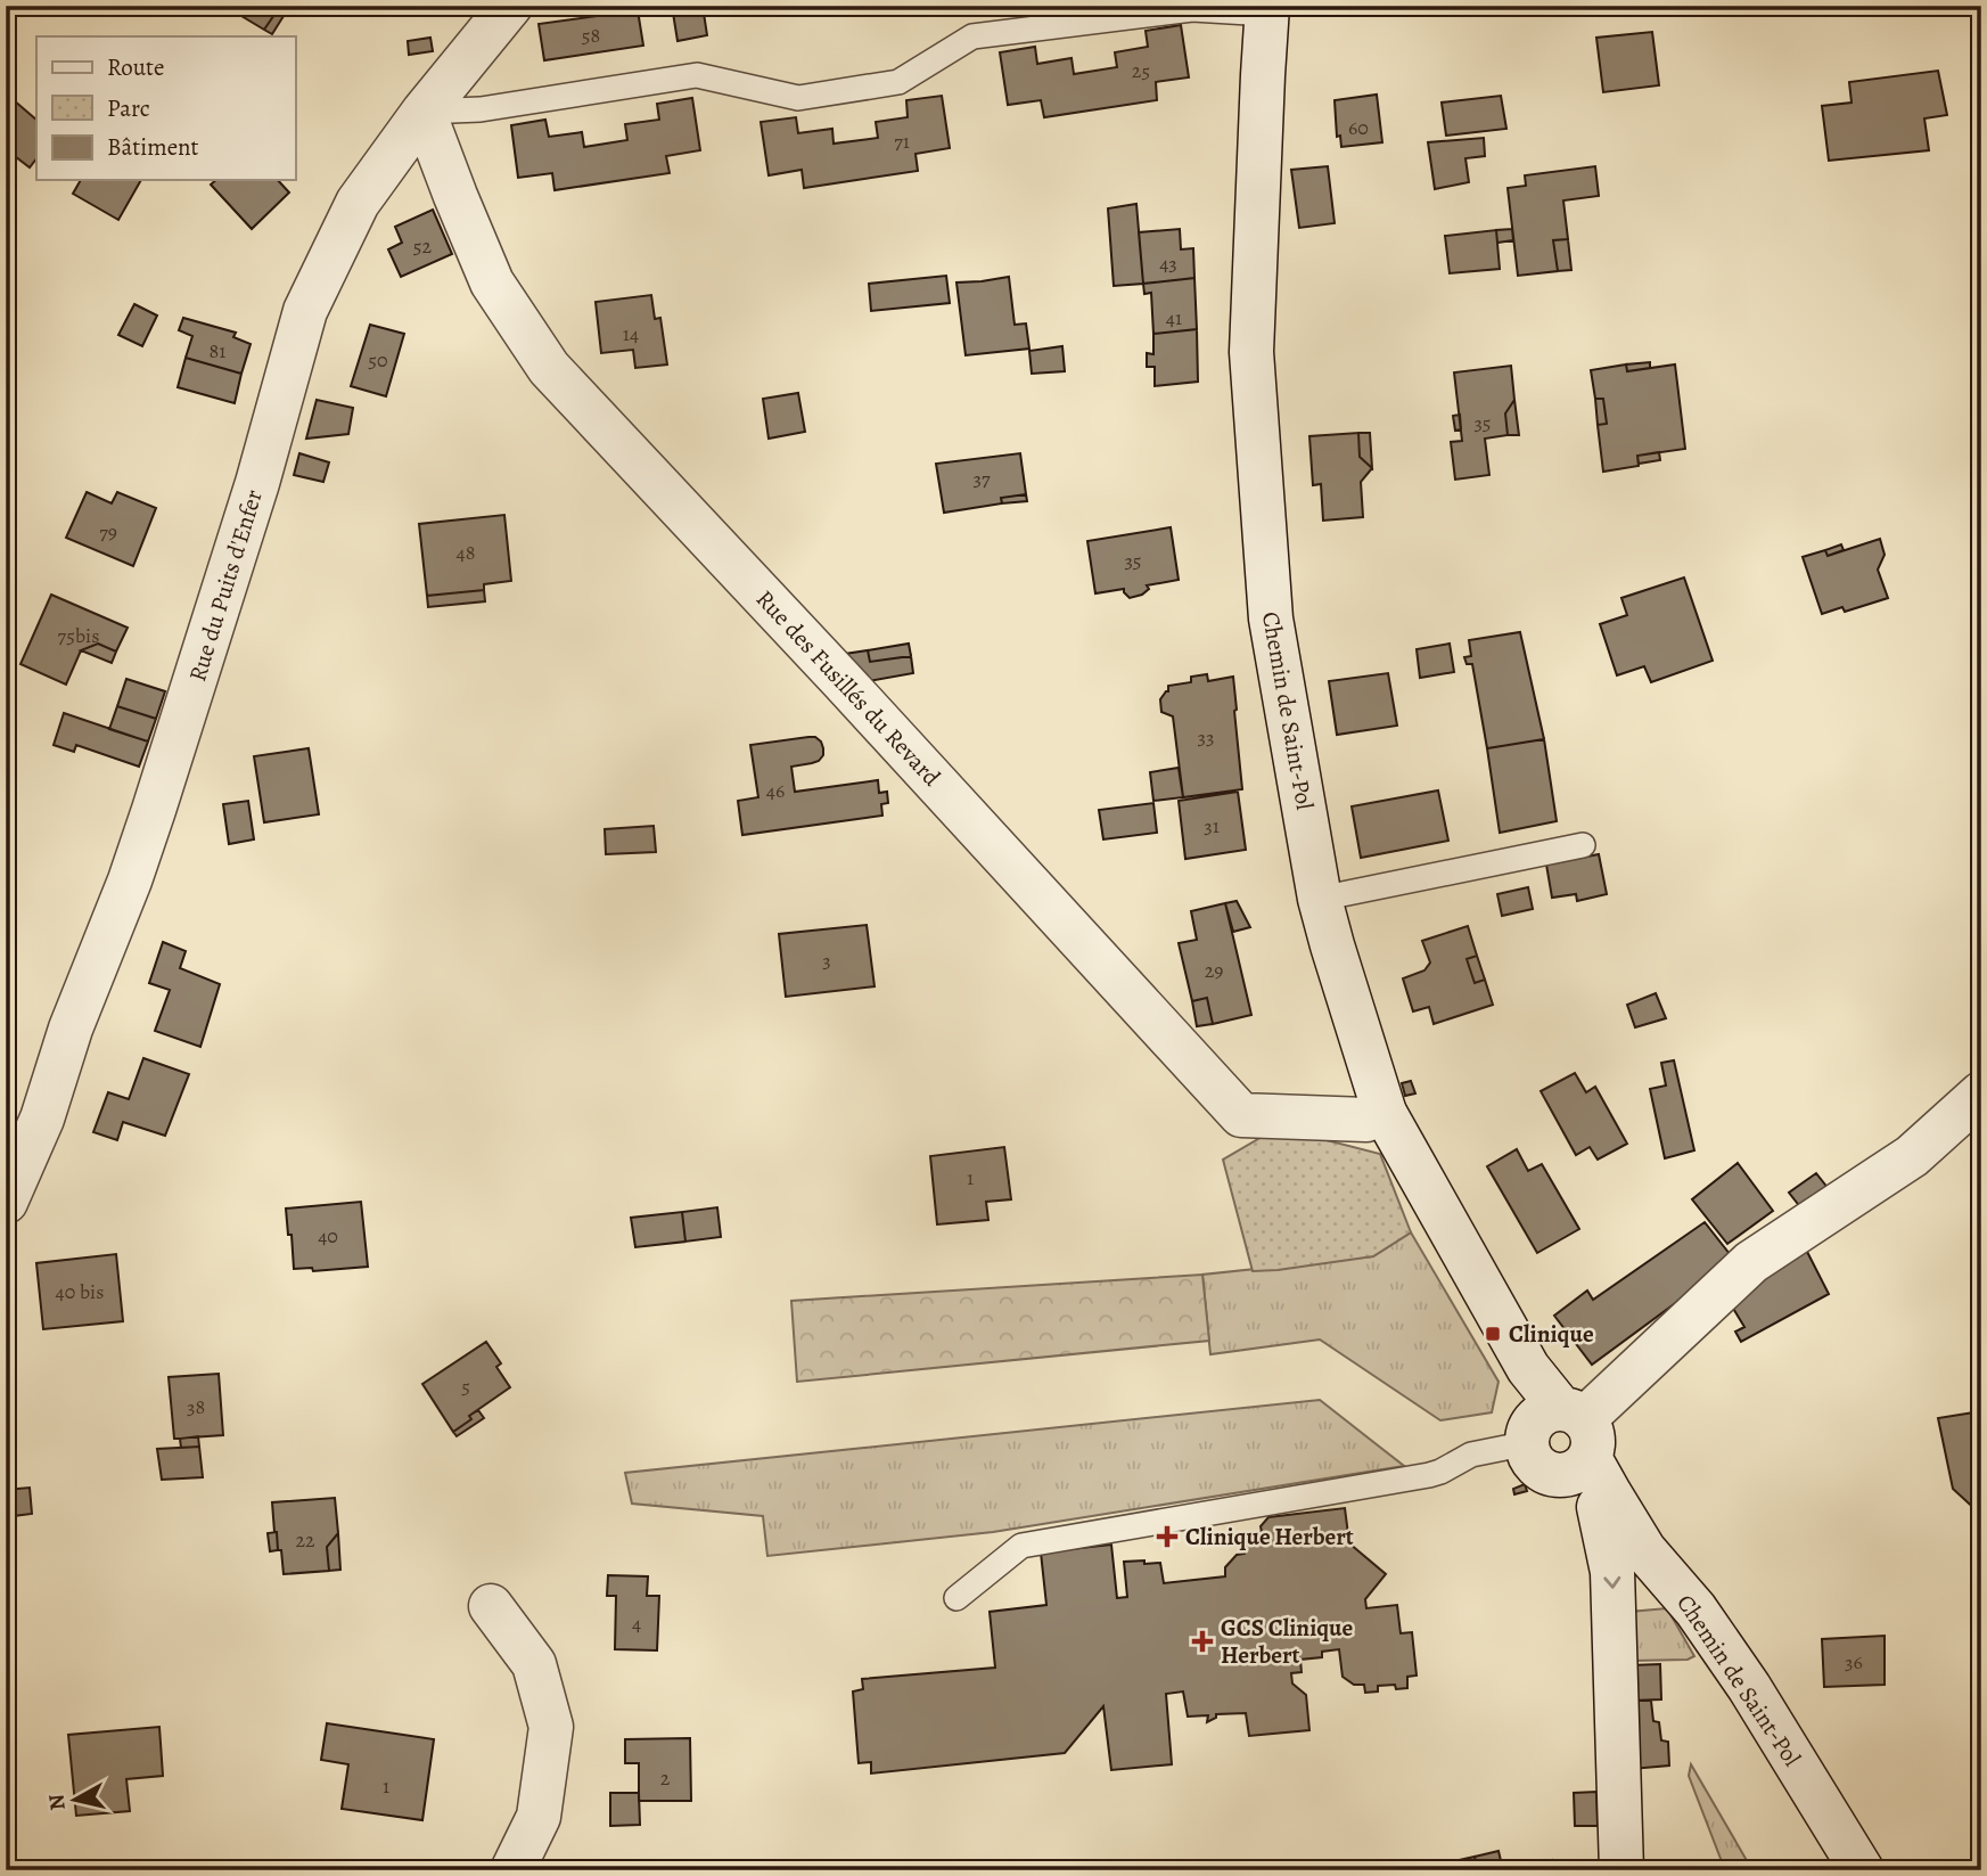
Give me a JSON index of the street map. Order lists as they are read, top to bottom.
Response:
{
  "streets": {
    "street": ["Rue du Puits d'Enfer", "Rue des Fusillés du Revard", "Chemin de Saint-Pol"]
  },
  "crossings": [
    ["Rue du Puits d'Enfer", "Rue des Fusillés du Revard"],
    ["Rue des Fusillés du Revard", "Chemin de Saint-Pol"]
  ],
  "places": {
    "transit": ["Clinique"],
    "health": ["Clinique Herbert", "GCS Clinique Herbert"]
  },
  "house_numbers": [
    "58",
    "25",
    "60",
    "71",
    "52",
    "43",
    "41",
    "14",
    "81",
    "50",
    "35",
    "37",
    "79",
    "48",
    "35",
    "75bis",
    "33",
    "46",
    "31",
    "3",
    "29",
    "1",
    "40",
    "40 bis",
    "5",
    "38",
    "22",
    "4",
    "36",
    "2",
    "1"
  ],
  "legend": ["Route", "Parc", "Bâtiment"],
  "north": "left"
}
